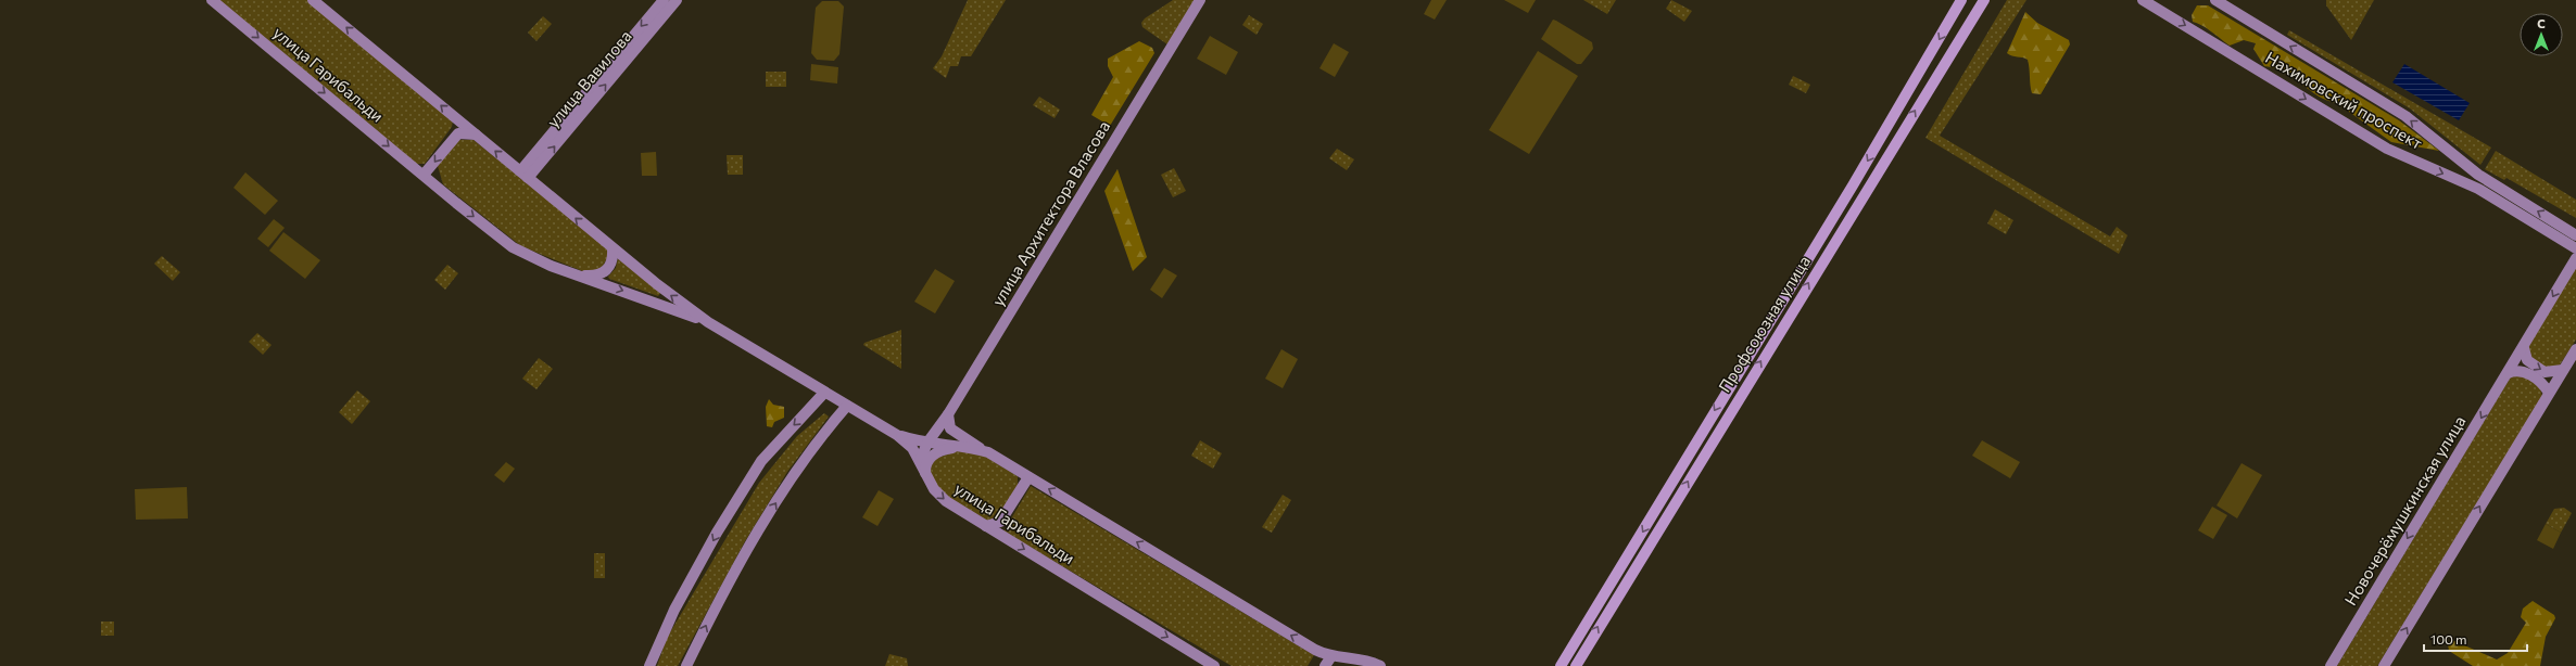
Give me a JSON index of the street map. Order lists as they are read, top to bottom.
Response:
{
  "streets": {
    "main road": ["Профсоюзная улица"],
    "street": [
      "улица Гарибальди",
      "улица Вавилова",
      "Нахимовский проспект",
      "улица Архитектора Власова",
      "Новочерёмушкинская улица"
    ]
  },
  "crossings": [
    ["улица Гарибальди", "улица Вавилова"],
    ["улица Гарибальди", "улица Архитектора Власова"]
  ],
  "scale_bar": "100 m",
  "north": "top"
}
